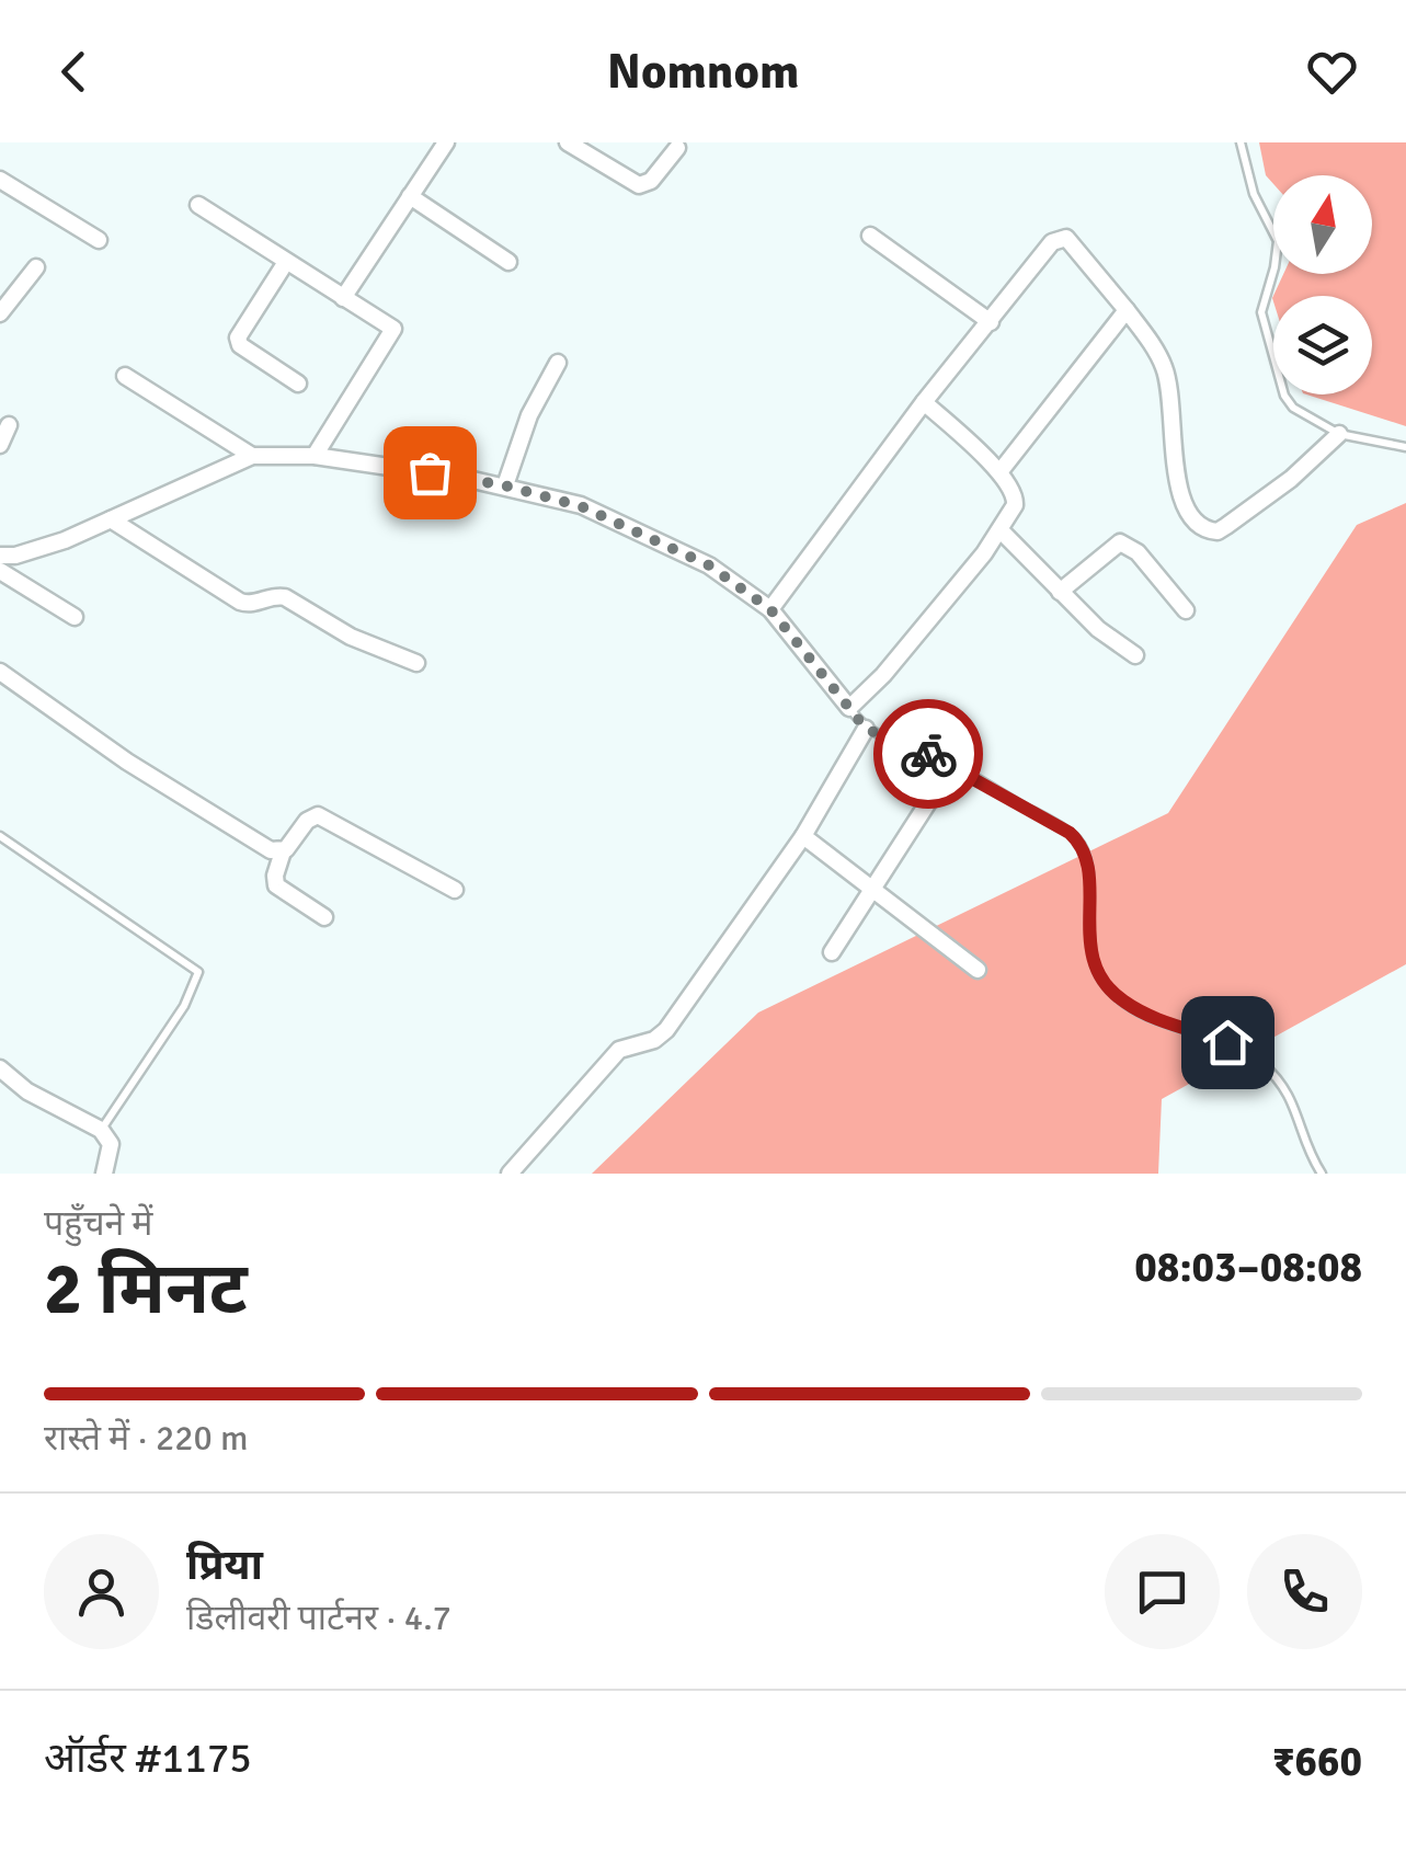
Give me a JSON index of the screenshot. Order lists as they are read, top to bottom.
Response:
{
  "north": "top",
  "page": {
    "header": "Nomnom",
    "heading": ["2 मिनट", "पहुँचने में", "08:03–08:08"],
    "panel": [
      "प्रिया",
      "डिलीवरी पार्टनर · 4.7",
      "ऑर्डर #1175",
      "₹660"
    ],
    "bar": "रास्ते में · 220 m"
  }
}
